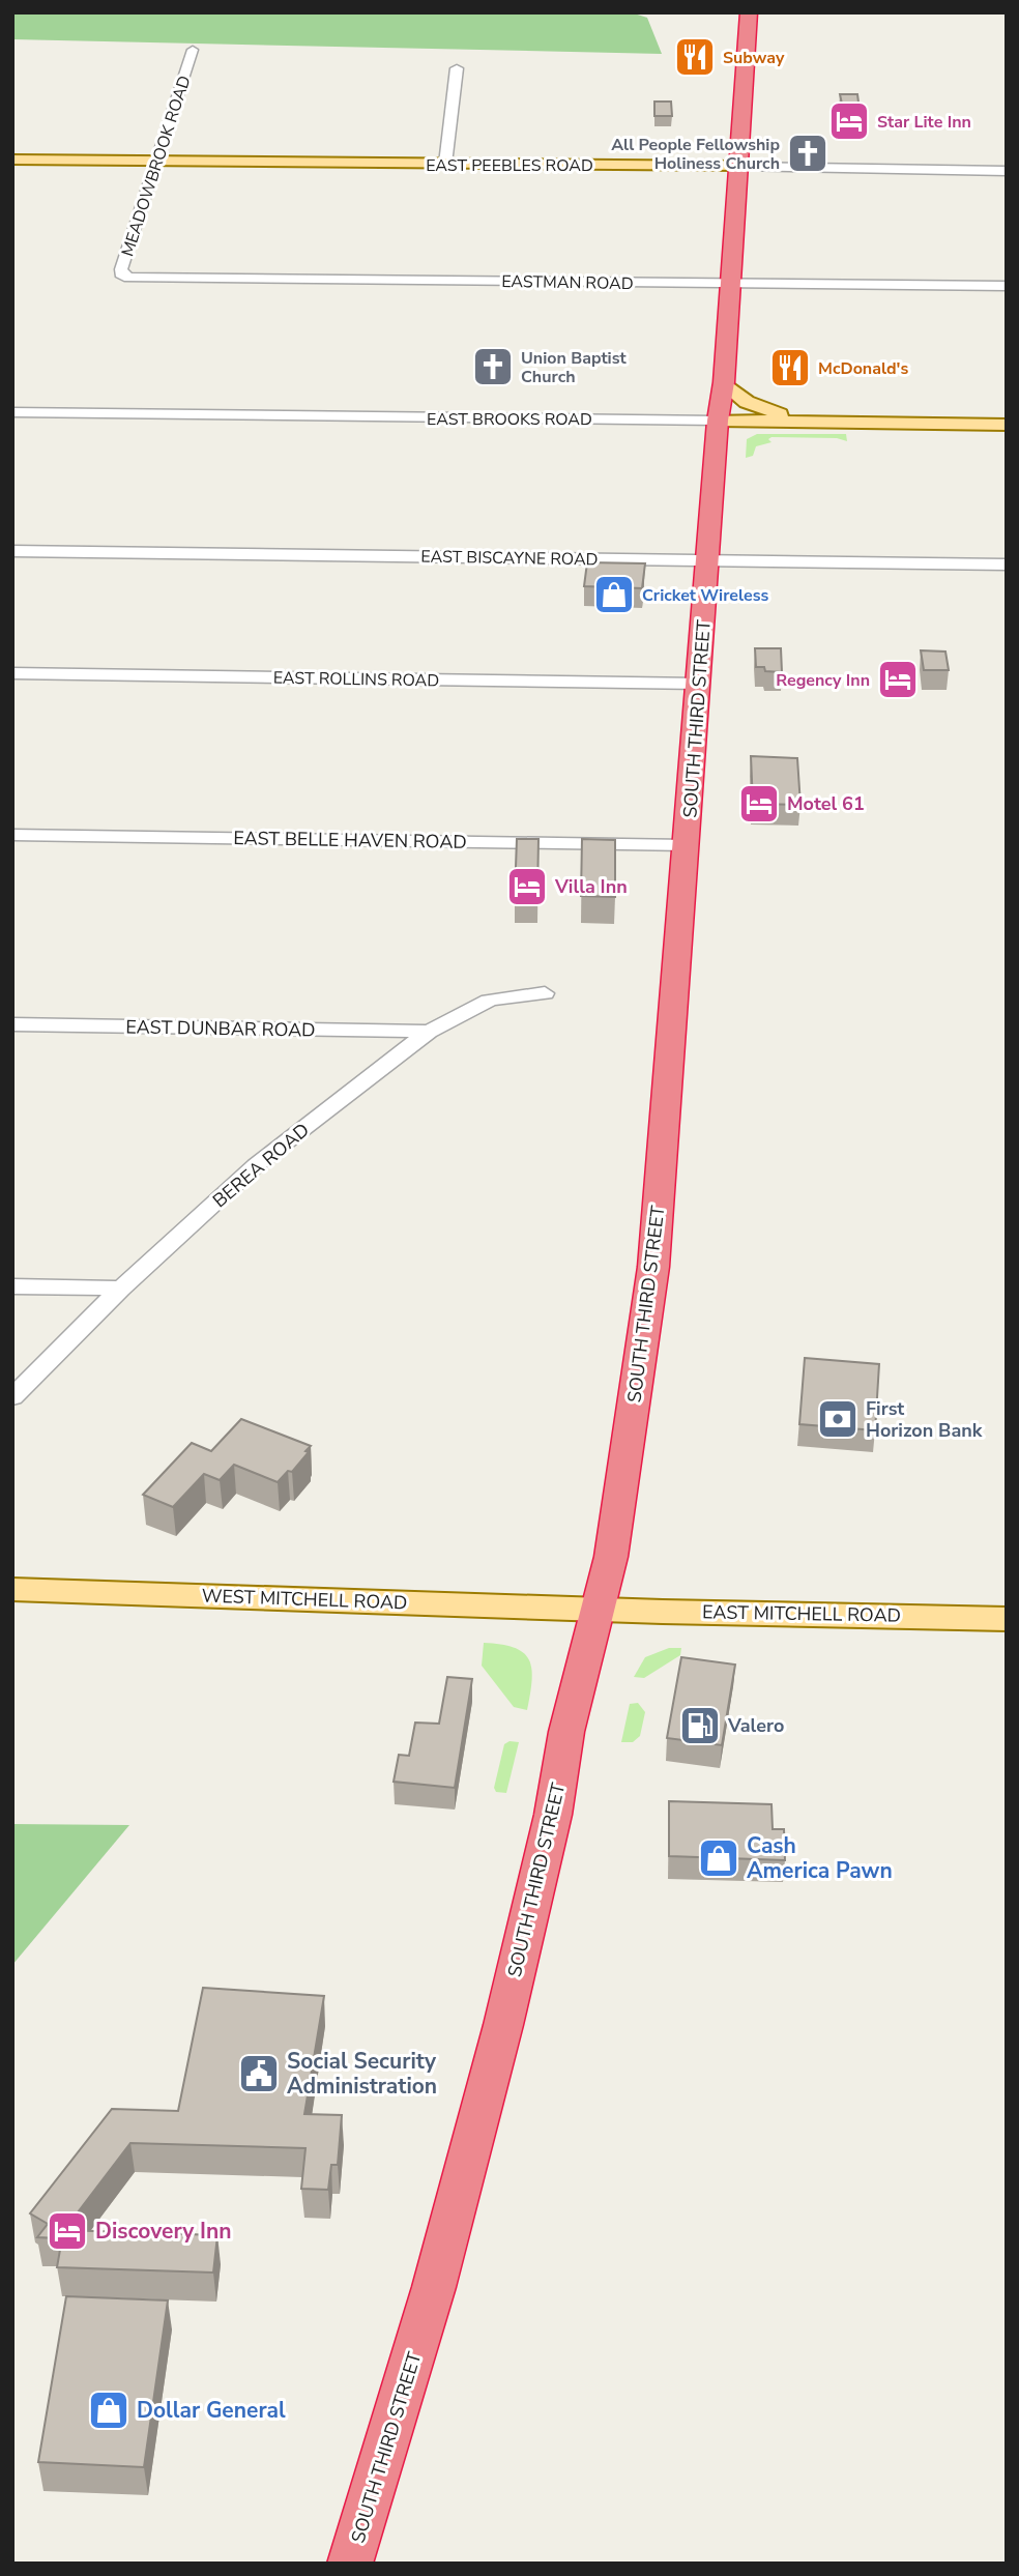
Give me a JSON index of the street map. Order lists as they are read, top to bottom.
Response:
{
  "streets": {
    "highway": ["SOUTH THIRD STREET"],
    "main road": [
      "EAST PEEBLES ROAD",
      "EAST BROOKS ROAD",
      "WEST MITCHELL ROAD",
      "EAST MITCHELL ROAD"
    ],
    "street": [
      "MEADOWBROOK ROAD",
      "EASTMAN ROAD",
      "EAST BISCAYNE ROAD",
      "EAST ROLLINS ROAD",
      "EAST BELLE HAVEN ROAD",
      "EAST DUNBAR ROAD",
      "BEREA ROAD"
    ]
  },
  "crossings": [
    ["EAST PEEBLES ROAD", "MEADOWBROOK ROAD"],
    ["EAST PEEBLES ROAD", "SOUTH THIRD STREET"],
    ["MEADOWBROOK ROAD", "EASTMAN ROAD"],
    ["EASTMAN ROAD", "SOUTH THIRD STREET"],
    ["EAST BROOKS ROAD", "SOUTH THIRD STREET"],
    ["EAST BISCAYNE ROAD", "SOUTH THIRD STREET"],
    ["EAST ROLLINS ROAD", "SOUTH THIRD STREET"],
    ["SOUTH THIRD STREET", "EAST BELLE HAVEN ROAD"],
    ["SOUTH THIRD STREET", "WEST MITCHELL ROAD"],
    ["SOUTH THIRD STREET", "EAST MITCHELL ROAD"],
    ["EAST DUNBAR ROAD", "BEREA ROAD"],
    ["WEST MITCHELL ROAD", "EAST MITCHELL ROAD"]
  ],
  "places": {
    "restaurant": ["Subway", "McDonald's"],
    "hotel": [
      "Star Lite Inn",
      "Regency Inn",
      "Motel 61",
      "Villa Inn",
      "Discovery Inn"
    ],
    "church": ["All People Fellowship Holiness Church", "Union Baptist Church"],
    "shop": ["Cricket Wireless", "Cash America Pawn", "Dollar General"],
    "bank": ["First Horizon Bank"],
    "fuel station": ["Valero"],
    "public building": ["Social Security Administration"]
  }
}
